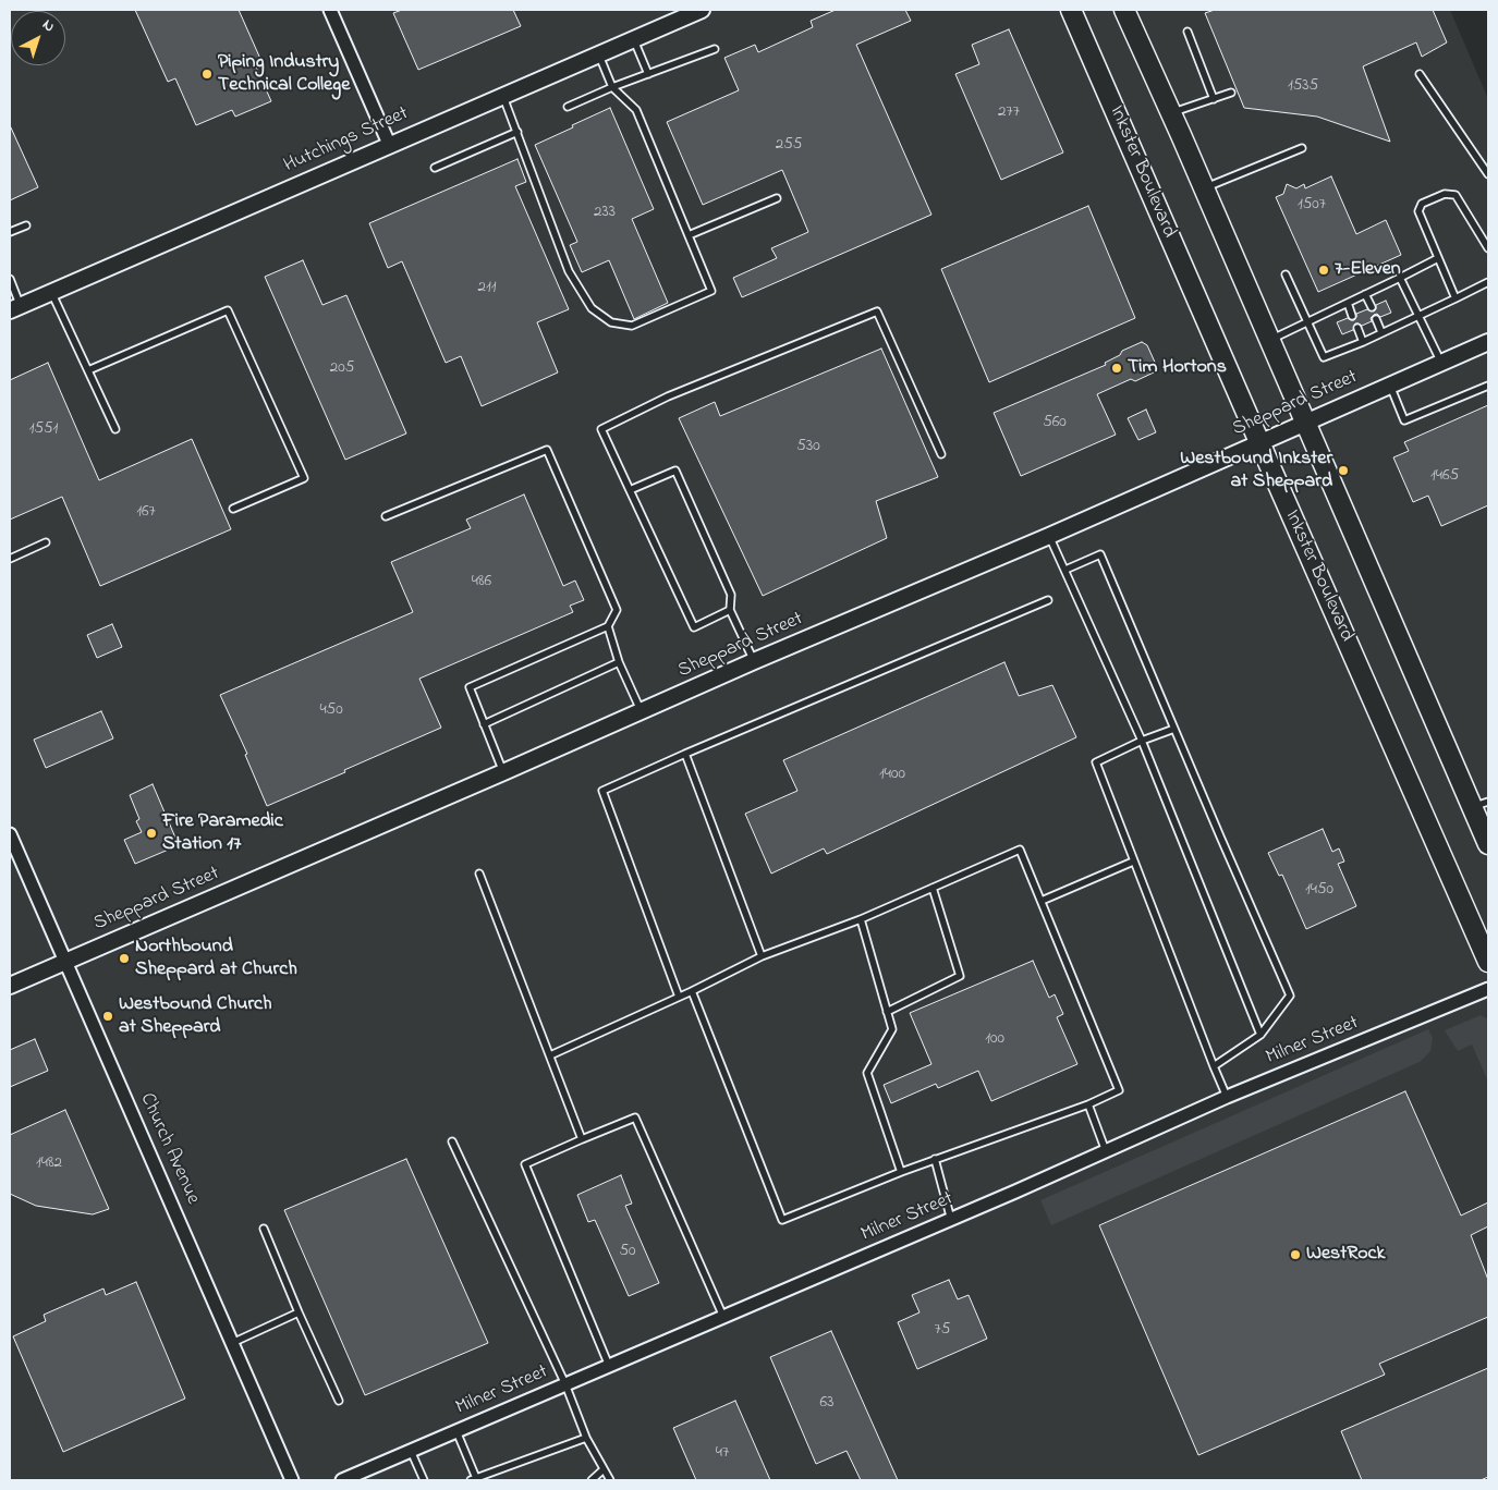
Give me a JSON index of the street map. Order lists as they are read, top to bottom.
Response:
{
  "streets": {
    "main road": ["Inkster Boulevard"],
    "street": [
      "Hutchings Street",
      "Sheppard Street",
      "Milner Street",
      "Church Avenue"
    ]
  },
  "crossings": [
    ["Inkster Boulevard", "Sheppard Street"],
    ["Sheppard Street", "Church Avenue"]
  ],
  "places": [
    "Piping Industry Technical College",
    "7-Eleven",
    "Tim Hortons",
    "Westbound Inkster at Sheppard",
    "Fire Paramedic Station 17",
    "Northbound Sheppard at Church",
    "Westbound Church at Sheppard",
    "WestRock"
  ],
  "house_numbers": [
    "1535",
    "277",
    "255",
    "1507",
    "233",
    "211",
    "205",
    "560",
    "1551",
    "530",
    "1465",
    "167",
    "486",
    "450",
    "1400",
    "1450",
    "100",
    "1482",
    "50",
    "75",
    "63",
    "47"
  ],
  "north": "top right"
}
